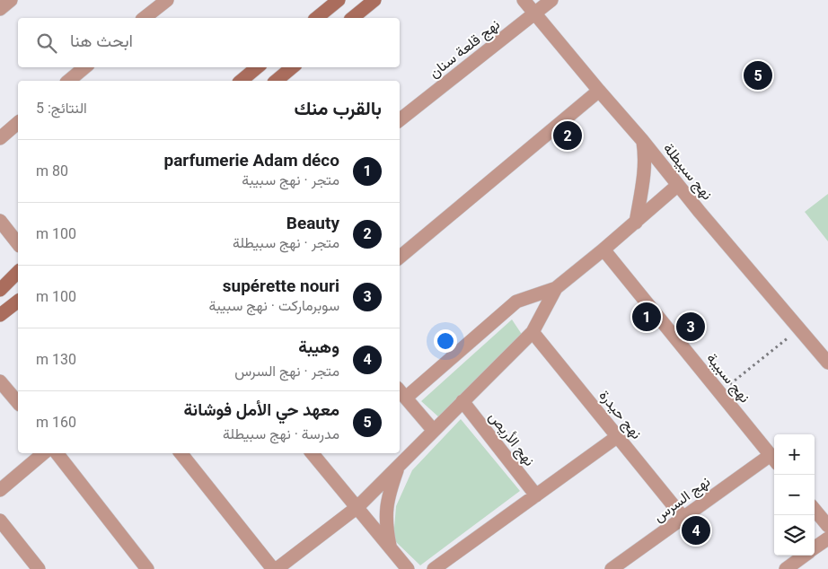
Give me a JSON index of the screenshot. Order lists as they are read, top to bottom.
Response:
{
  "streets": {
    "street": [
      "نهج قلعة سنان",
      "نهج سبيطلة",
      "نهج سبيبة",
      "نهج حيدرة",
      "نهج الأريص",
      "نهج السرس"
    ]
  },
  "crossings": [
    ["نهج قلعة سنان", "نهج سبيطلة"],
    ["نهج سبيبة", "نهج السرس"],
    ["نهج حيدرة", "نهج السرس"]
  ],
  "page": {
    "search": "ابحث هنا",
    "pins": [
      "5",
      "2",
      "1",
      "3",
      "4"
    ],
    "heading": ["بالقرب منك", "النتائج: 5"],
    "list": [
      {
        "mark": "1",
        "name": "parfumerie Adam déco",
        "note": "متجر · نهج سبيبة",
        "value": "80 m"
      },
      {
        "mark": "2",
        "name": "Beauty",
        "note": "متجر · نهج سبيطلة",
        "value": "100 m"
      },
      {
        "mark": "3",
        "name": "supérette nouri",
        "note": "سوبرماركت · نهج سبيبة",
        "value": "100 m"
      },
      {
        "mark": "4",
        "name": "وهيبة",
        "note": "متجر · نهج السرس",
        "value": "130 m"
      },
      {
        "mark": "5",
        "name": "معهد حي الأمل فوشانة",
        "note": "مدرسة · نهج سبيطلة",
        "value": "160 m"
      }
    ],
    "map_buttons": ["+", "−"]
  }
}
